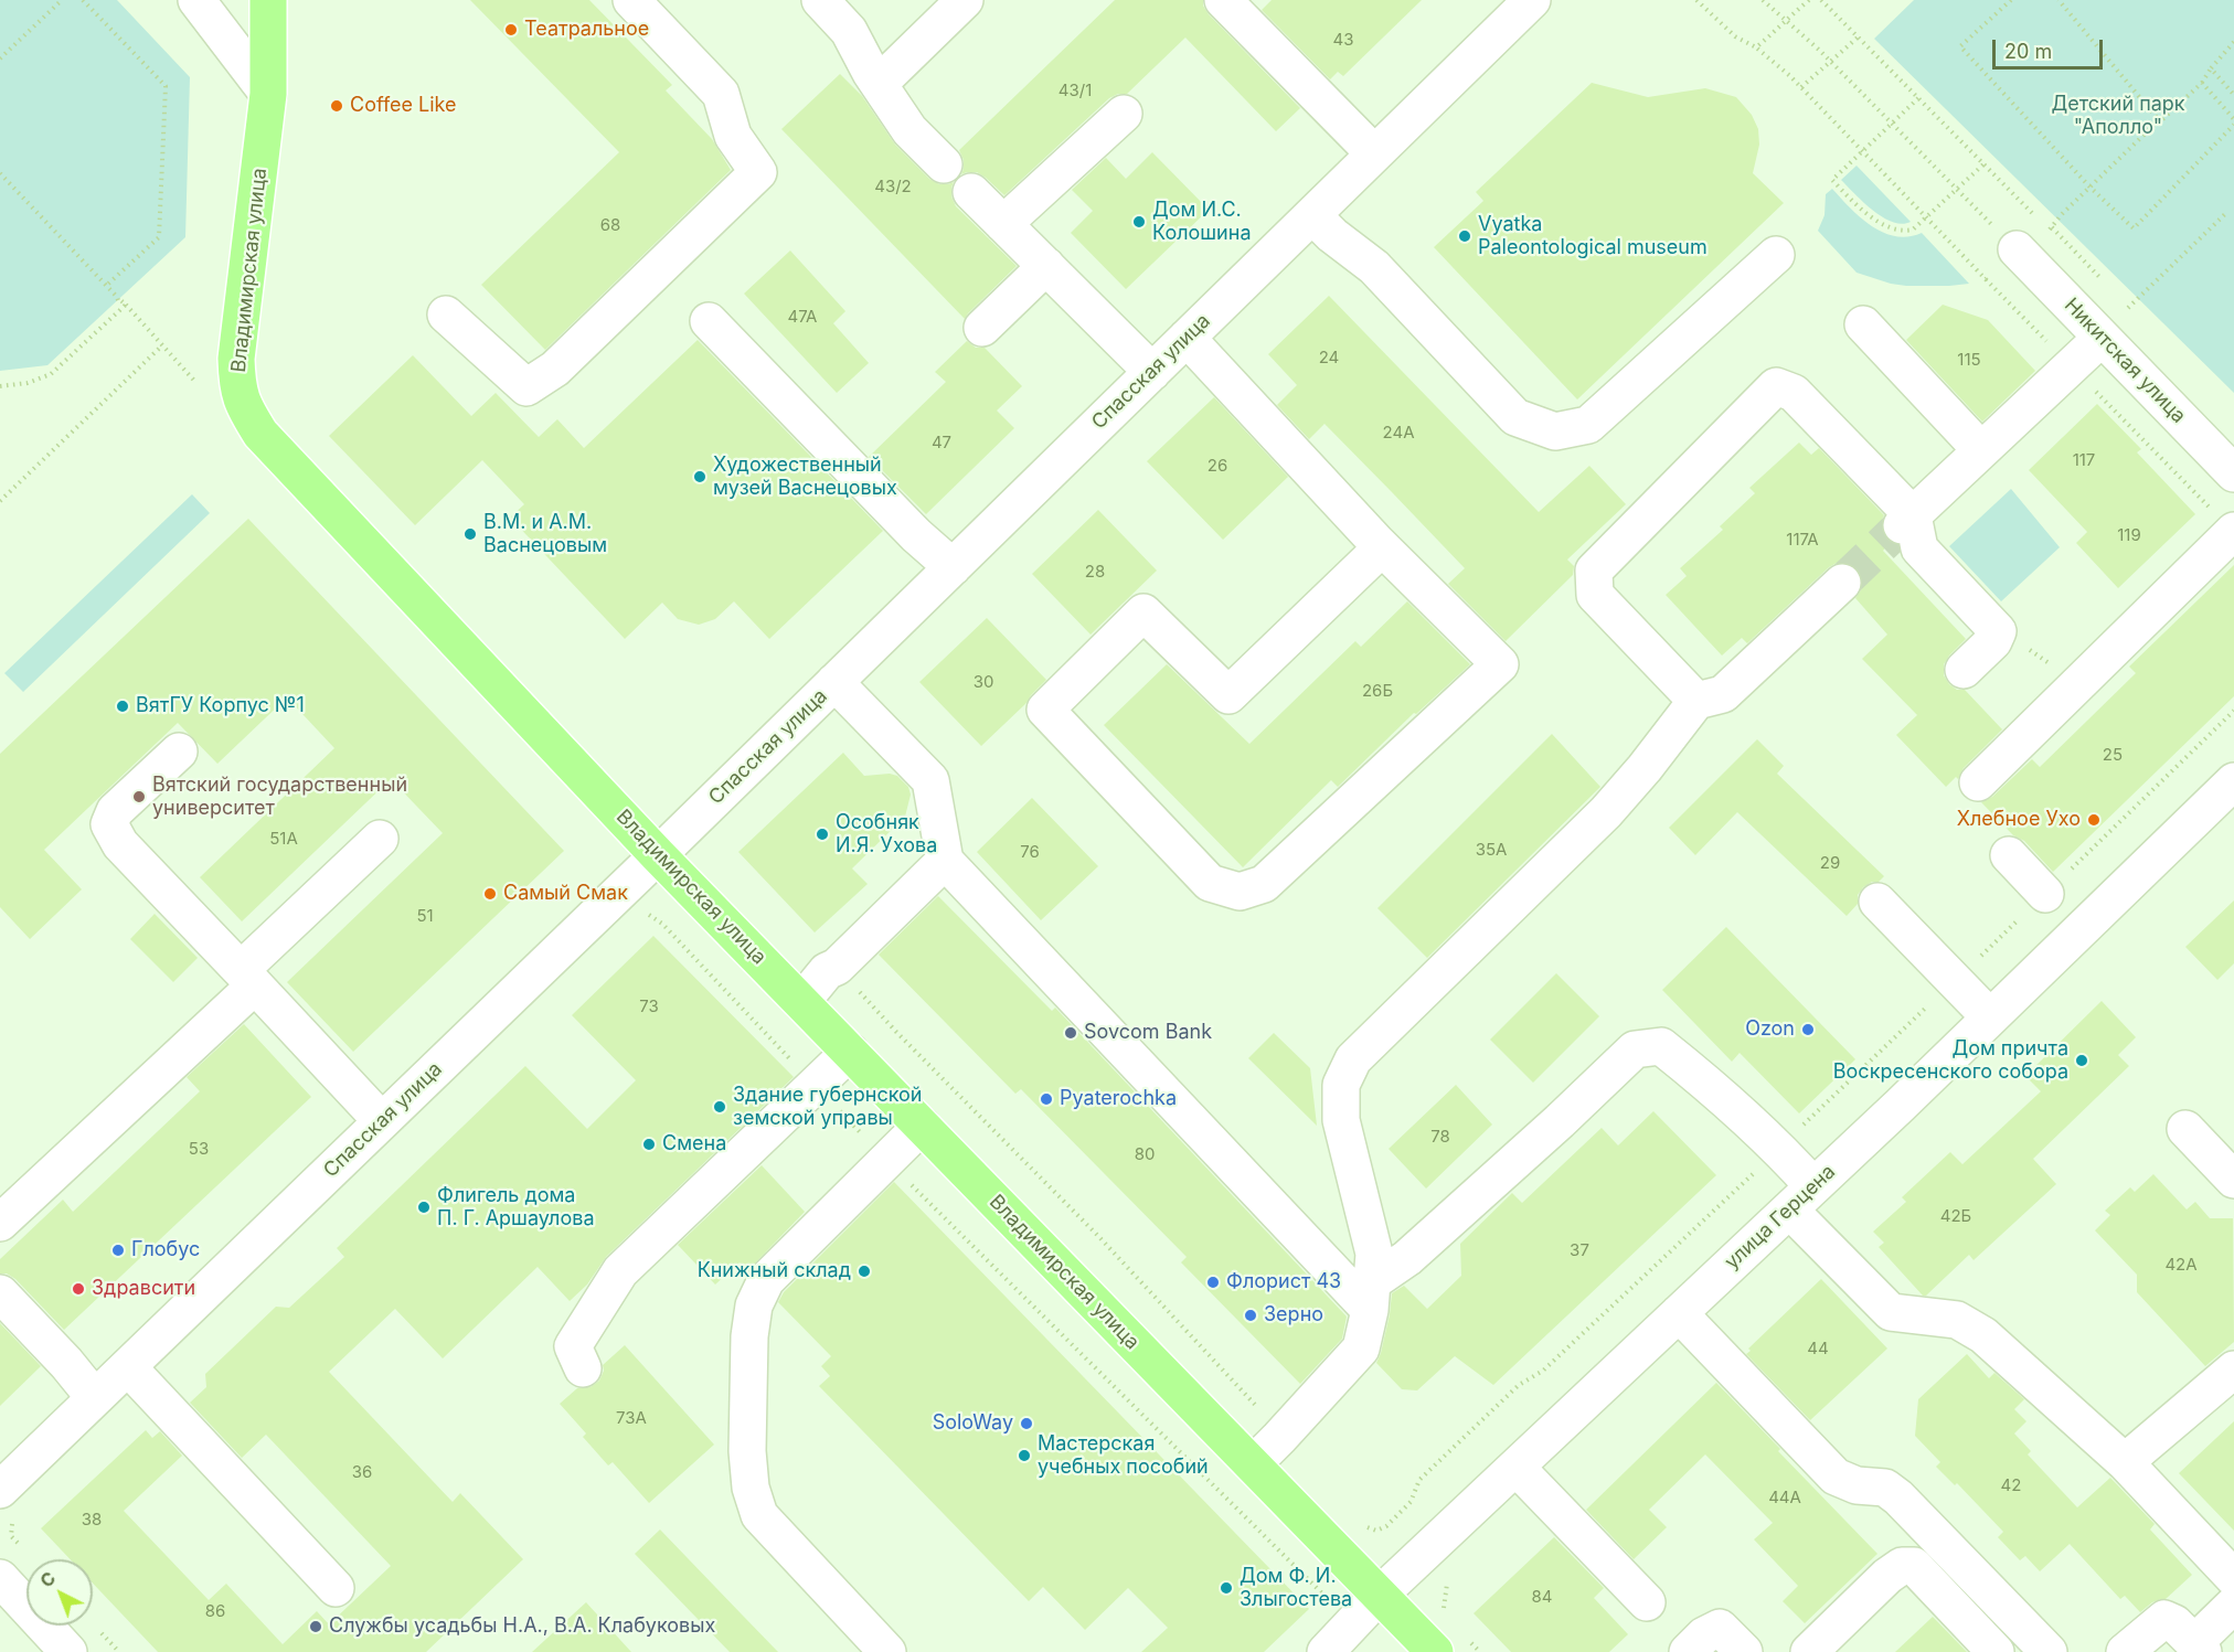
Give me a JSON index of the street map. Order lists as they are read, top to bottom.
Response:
{
  "streets": {
    "main road": ["Владимирская улица"],
    "street": ["Никитская улица", "Спасская улица", "улица Герцена"]
  },
  "crossings": [
    ["Владимирская улица", "Спасская улица"],
    ["Владимирская улица", "улица Герцена"]
  ],
  "parks": ["Детский парк \"Аполло\""],
  "places": [
    "Театральное",
    "Coffee Like",
    "Дом И.С. Колошина",
    "Vyatka Paleontological museum",
    "Художественный музей Васнецовых",
    "В.М. и А.М. Васнецовым",
    "ВятГУ Корпус №1",
    "Вятский государственный университет",
    "Хлебное Ухо",
    "Особняк И.Я. Ухова",
    "Самый Смак",
    "Ozon",
    "Sovcom Bank",
    "Дом причта Воскресенского собора",
    "Pyaterochka",
    "Здание губернской земской управы",
    "Смена",
    "Флигель дома П. Г. Аршаулова",
    "Глобус",
    "Книжный склад",
    "Флорист 43",
    "Здравсити",
    "Зерно",
    "SoloWay",
    "Мастерская учебных пособий",
    "Дом Ф. И. Злыгостева",
    "Службы усадьбы Н.А., В.А. Клабуковых"
  ],
  "house_numbers": [
    "43",
    "43/1",
    "43/2",
    "68",
    "47А",
    "24",
    "115",
    "24А",
    "47",
    "117",
    "26",
    "119",
    "117А",
    "28",
    "30",
    "26Б",
    "25",
    "51А",
    "35А",
    "76",
    "29",
    "51",
    "73",
    "78",
    "53",
    "80",
    "42Б",
    "37",
    "42А",
    "44",
    "73А",
    "36",
    "42",
    "44А",
    "38",
    "84",
    "86"
  ],
  "scale_bar": "20 m",
  "north": "top left"
}
